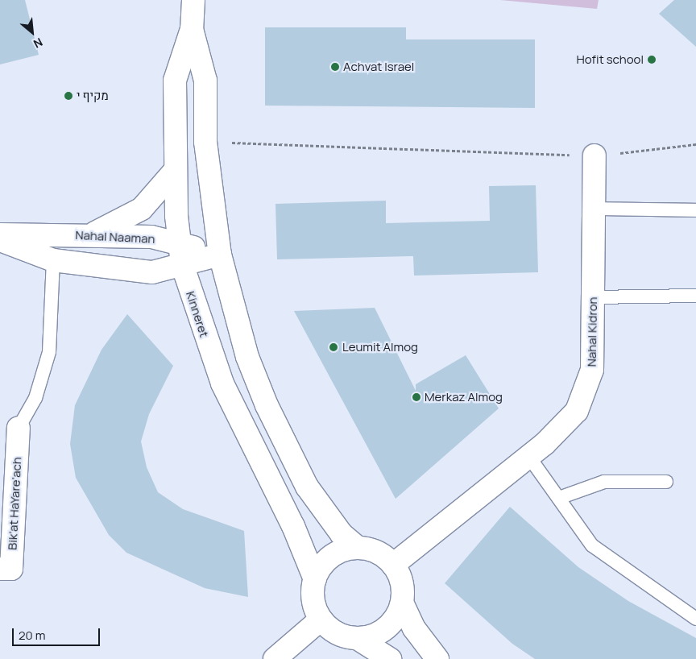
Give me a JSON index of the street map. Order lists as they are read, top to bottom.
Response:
{
  "streets": {
    "street": [
      "Nahal Naaman",
      "Kinneret",
      "Nahal Kidron",
      "Bik'at HaYare'ach"
    ]
  },
  "crossings": [
    ["Nahal Naaman", "Kinneret"],
    ["Kinneret", "Nahal Kidron"]
  ],
  "places": [
    "Hofit school",
    "Achvat Israel",
    "מקיף י",
    "Leumit Almog",
    "Merkaz Almog"
  ],
  "scale_bar": "20 m",
  "north": "bottom right"
}
